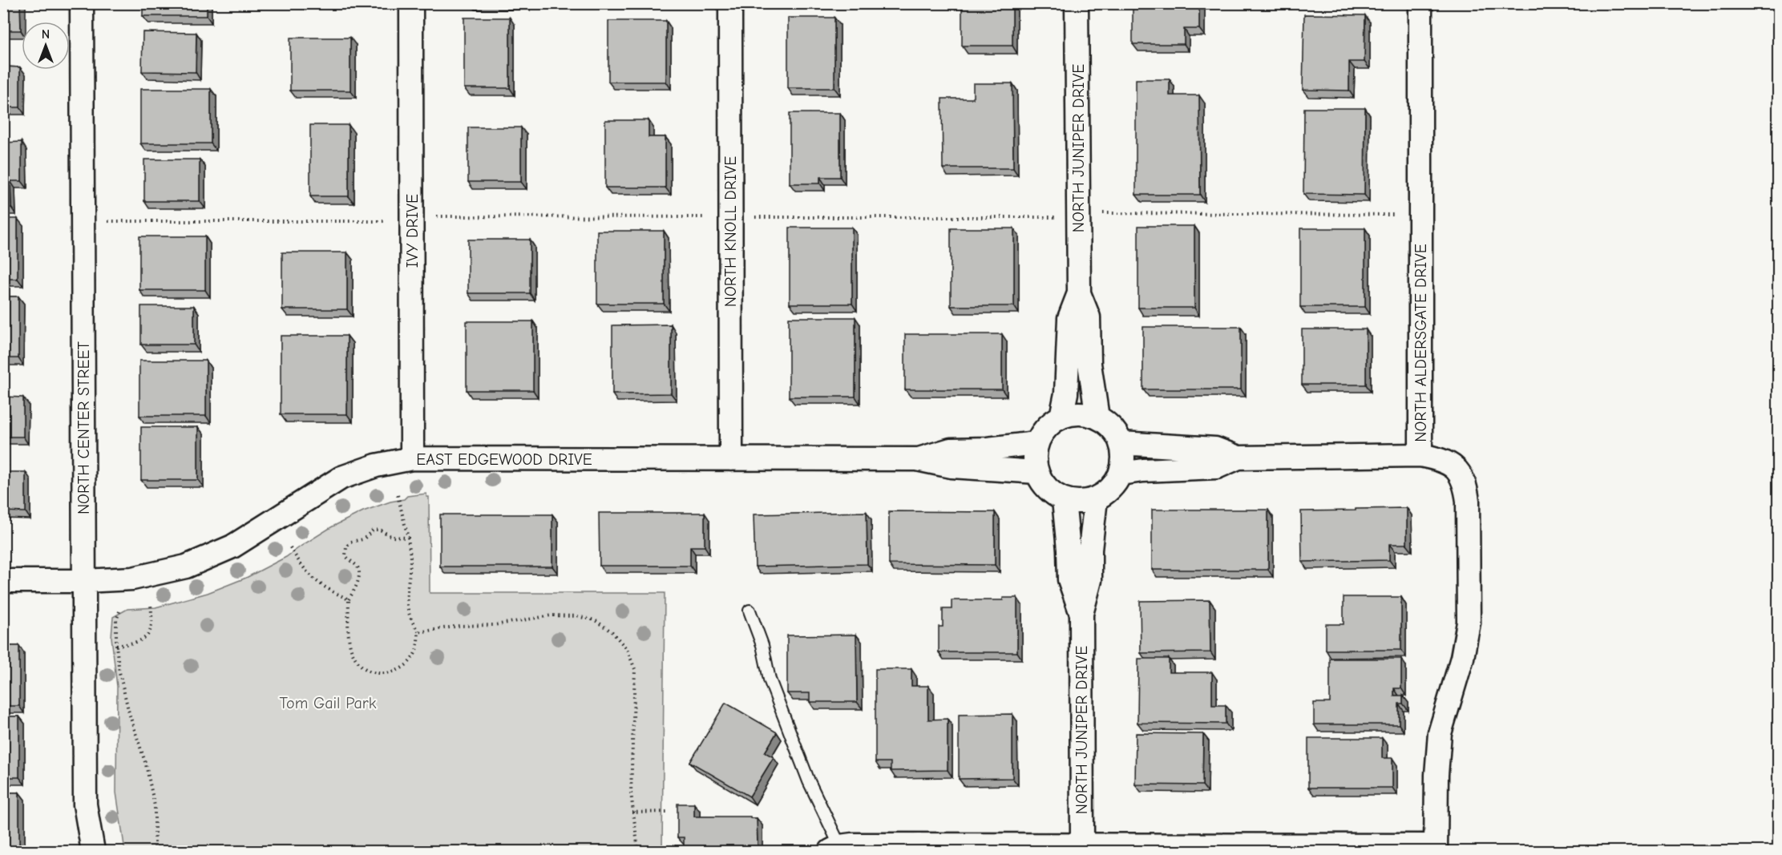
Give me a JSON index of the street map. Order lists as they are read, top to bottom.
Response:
{
  "streets": {
    "street": [
      "NORTH JUNIPER DRIVE",
      "IVY DRIVE",
      "NORTH KNOLL DRIVE",
      "NORTH ALDERSGATE DRIVE",
      "NORTH CENTER STREET",
      "EAST EDGEWOOD DRIVE"
    ]
  },
  "crossings": [
    ["NORTH JUNIPER DRIVE", "EAST EDGEWOOD DRIVE"],
    ["IVY DRIVE", "EAST EDGEWOOD DRIVE"],
    ["NORTH KNOLL DRIVE", "EAST EDGEWOOD DRIVE"],
    ["NORTH CENTER STREET", "EAST EDGEWOOD DRIVE"]
  ],
  "parks": ["Tom Gail Park"],
  "north": "top"
}
